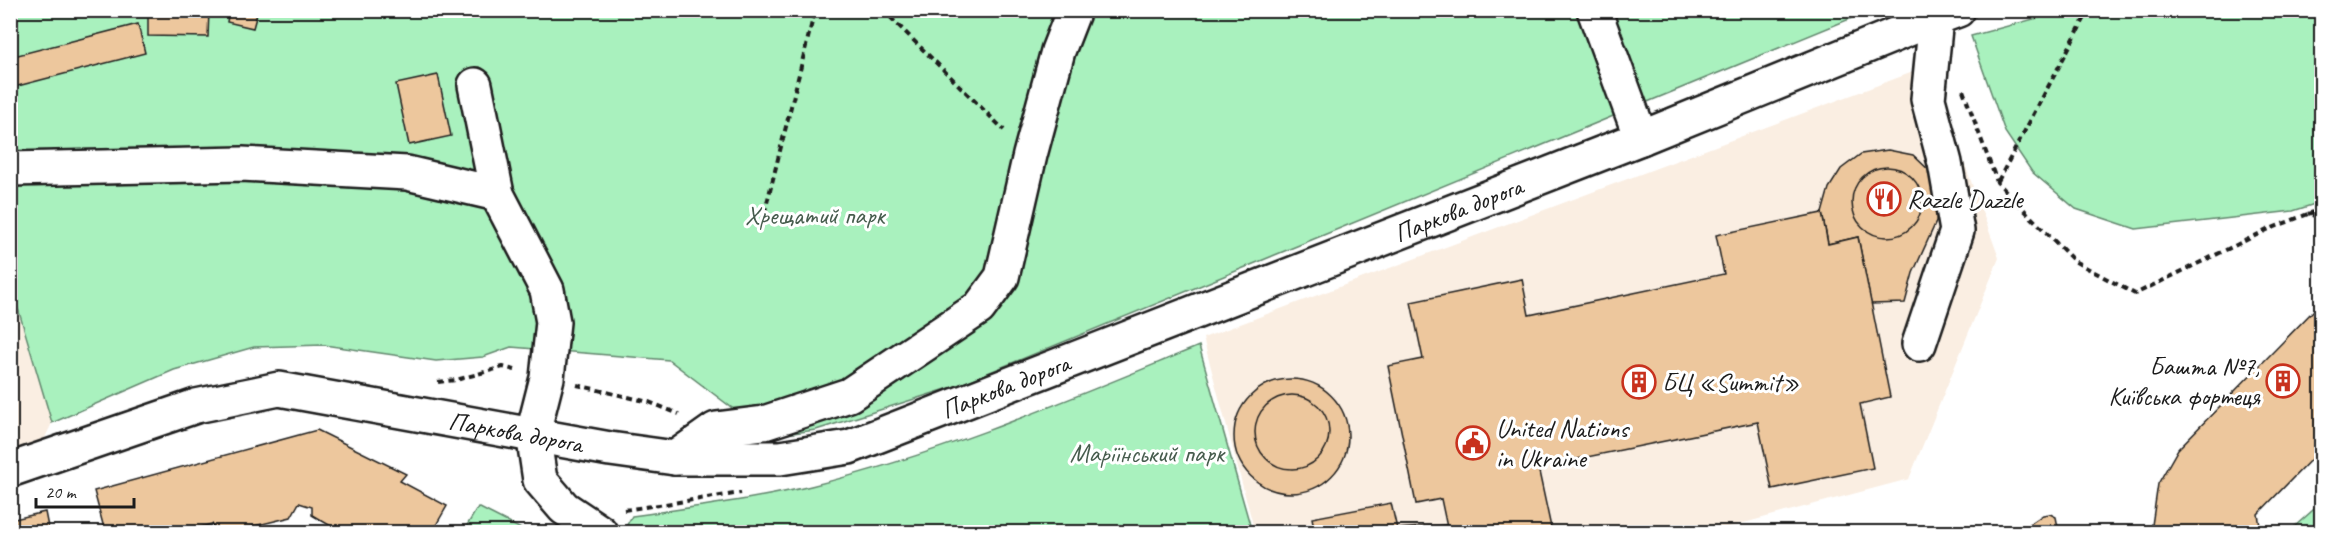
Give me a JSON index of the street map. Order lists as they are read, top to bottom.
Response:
{
  "streets": {
    "main road": ["Паркова дорога"]
  },
  "parks": ["Хрещатий парк", "Маріїнський парк"],
  "places": {
    "restaurant": ["Razzle Dazzle"],
    "building": ["Башта №7, Київська фортеця", "БЦ «Summit»"],
    "public building": ["United Nations in Ukraine"]
  },
  "scale_bar": "20 m"
}
